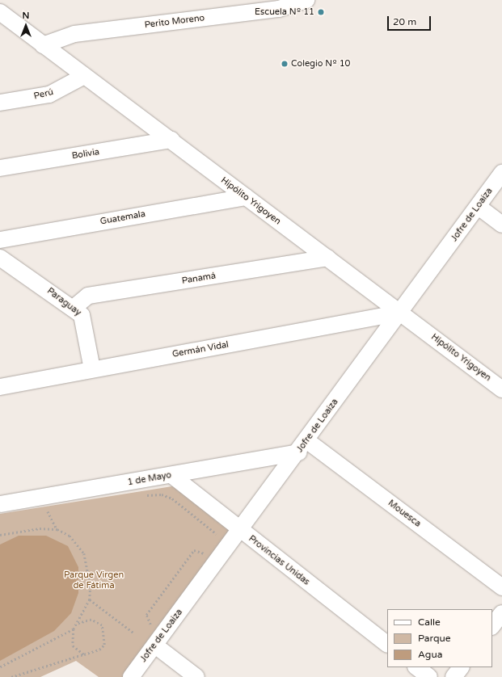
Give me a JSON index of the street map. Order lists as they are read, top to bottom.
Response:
{
  "streets": {
    "street": [
      "Perito Moreno",
      "Perú",
      "Bolivia",
      "Hipólito Yrigoyen",
      "Jofre de Loaiza",
      "Guatemala",
      "Panamá",
      "Paraguay",
      "Germán Vidal",
      "1 de Mayo",
      "Mouesca",
      "Provincias Unidas"
    ]
  },
  "crossings": [
    ["Perito Moreno", "Hipólito Yrigoyen"],
    ["Perú", "Hipólito Yrigoyen"],
    ["Bolivia", "Hipólito Yrigoyen"],
    ["Hipólito Yrigoyen", "Jofre de Loaiza"],
    ["Hipólito Yrigoyen", "Guatemala"],
    ["Hipólito Yrigoyen", "Panamá"],
    ["Hipólito Yrigoyen", "Germán Vidal"],
    ["Jofre de Loaiza", "Germán Vidal"],
    ["Jofre de Loaiza", "1 de Mayo"],
    ["Jofre de Loaiza", "Mouesca"],
    ["Jofre de Loaiza", "Provincias Unidas"],
    ["Panamá", "Paraguay"],
    ["Paraguay", "Germán Vidal"],
    ["1 de Mayo", "Mouesca"],
    ["1 de Mayo", "Provincias Unidas"]
  ],
  "parks": ["Parque Virgen de Fátima"],
  "places": ["Escuela Nº 11", "Colegio Nº 10"],
  "legend": ["Calle", "Parque", "Agua"],
  "scale_bar": "20 m",
  "north": "top"
}
